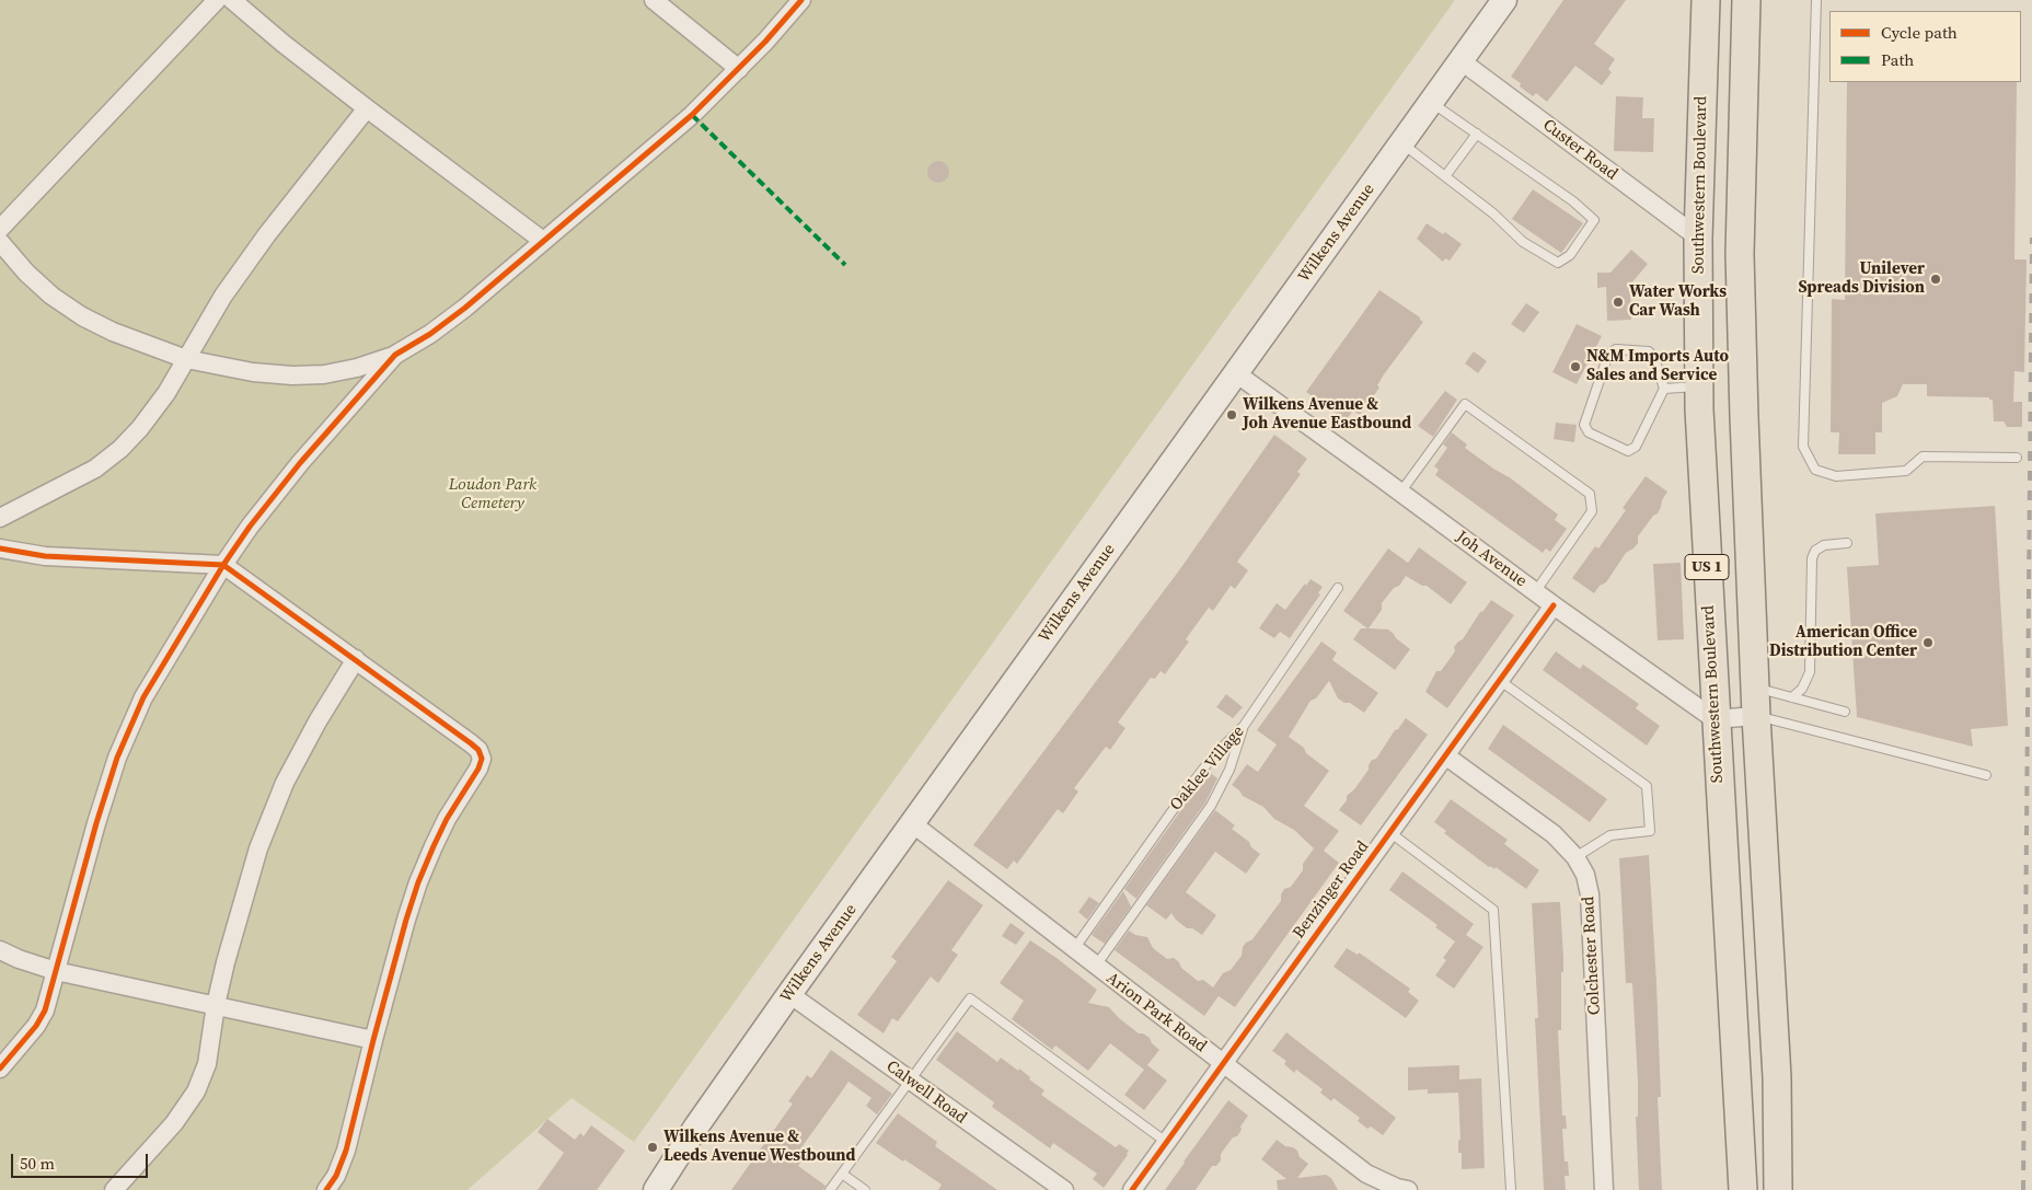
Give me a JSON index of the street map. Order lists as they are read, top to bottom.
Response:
{
  "streets": {
    "main road": ["Southwestern Boulevard", "Wilkens Avenue", "US 1"],
    "street": [
      "Custer Road",
      "Joh Avenue",
      "Benzinger Road",
      "Colchester Road",
      "Arion Park Road",
      "Calwell Road"
    ],
    "lane": ["Oaklee Village"]
  },
  "crossings": [
    ["Custer Road", "Southwestern Boulevard"],
    ["Custer Road", "Wilkens Avenue"],
    ["Southwestern Boulevard", "Joh Avenue"],
    ["Wilkens Avenue", "Joh Avenue"],
    ["Wilkens Avenue", "Arion Park Road"],
    ["Wilkens Avenue", "Calwell Road"],
    ["Joh Avenue", "Benzinger Road"],
    ["Oaklee Village", "Arion Park Road"],
    ["Benzinger Road", "Colchester Road"],
    ["Benzinger Road", "Arion Park Road"]
  ],
  "parks": ["Loudon Park Cemetery"],
  "places": [
    "Unilever Spreads Division",
    "Water Works Car Wash",
    "N&M Imports Auto Sales and Service",
    "Wilkens Avenue & Joh Avenue Eastbound",
    "American Office Distribution Center",
    "Wilkens Avenue & Leeds Avenue Westbound"
  ],
  "legend": ["Cycle path", "Path"],
  "scale_bar": "50 m"
}
